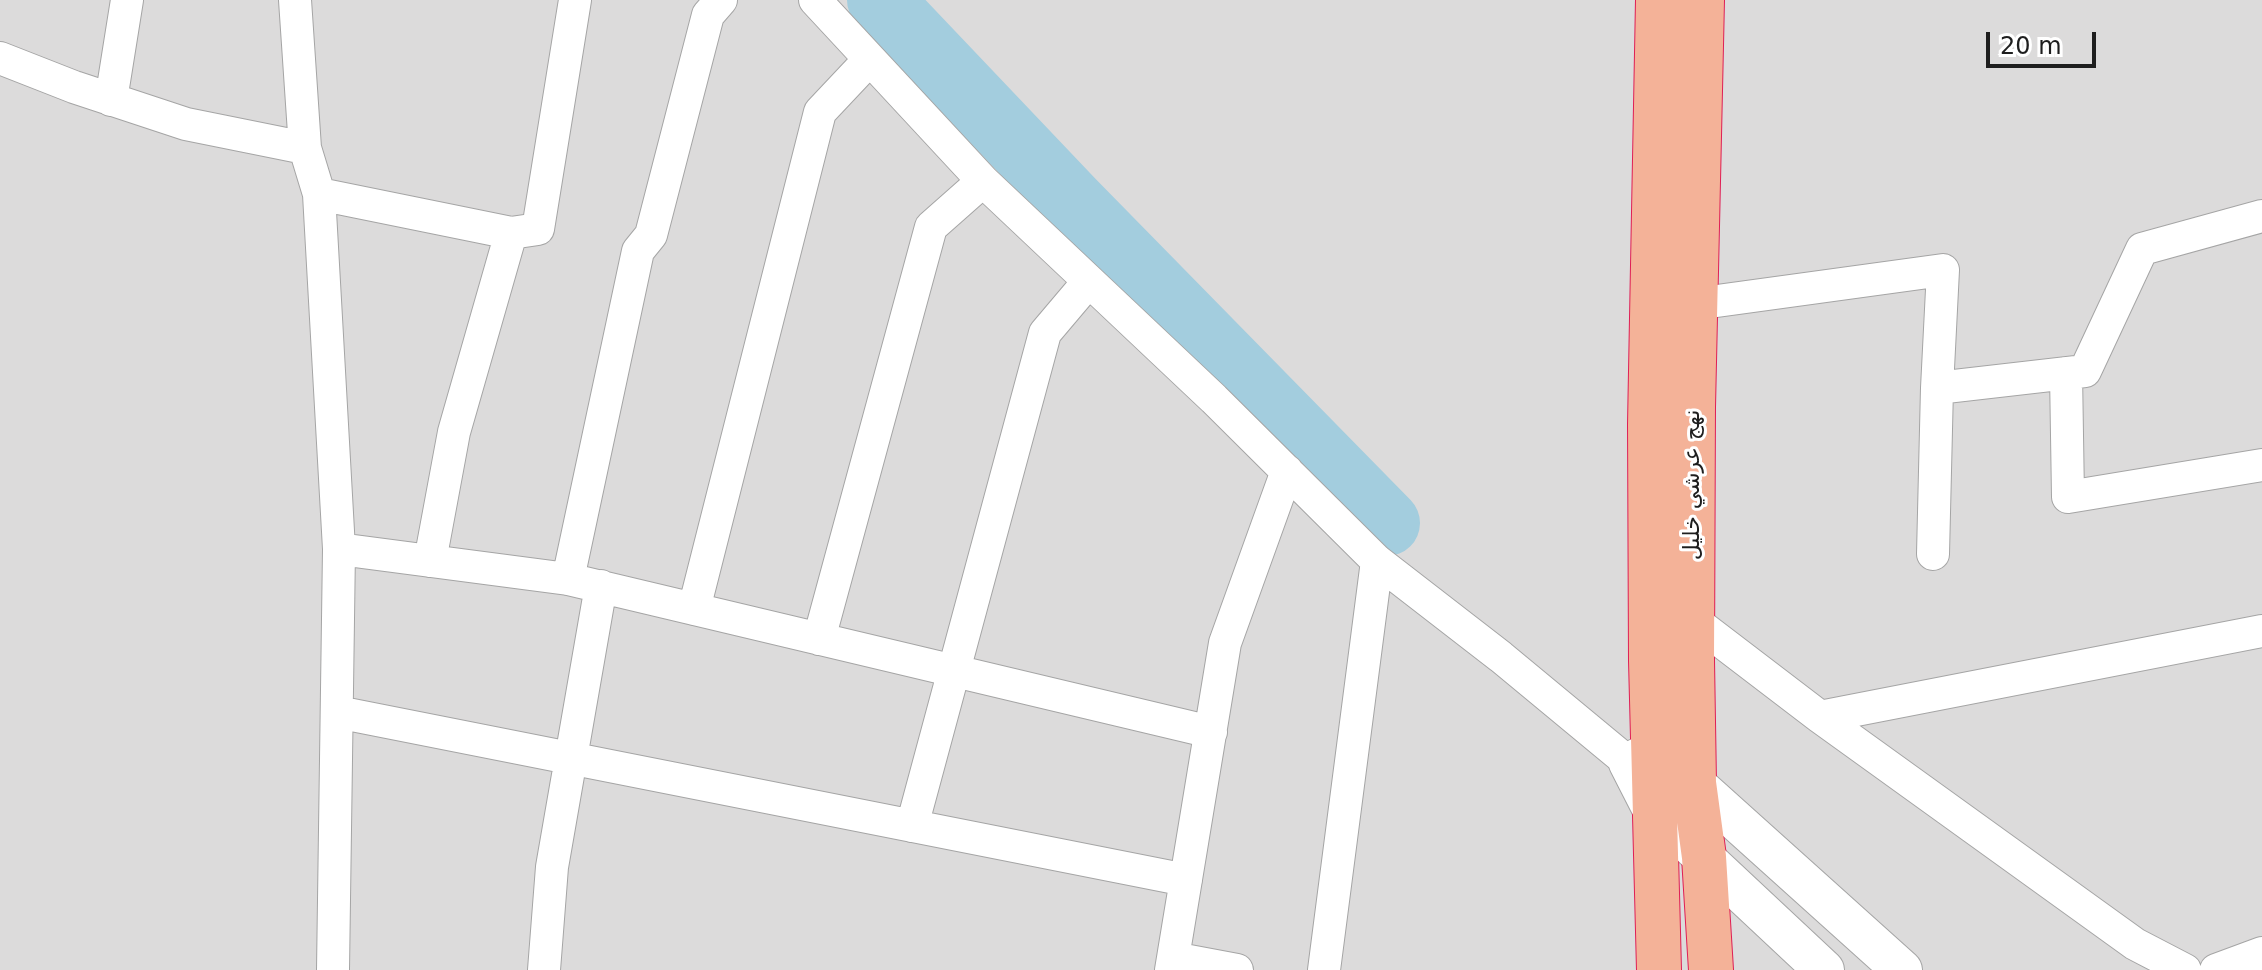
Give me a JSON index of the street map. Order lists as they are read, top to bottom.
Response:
{
  "streets": {
    "highway": ["نهج عرشي خليل"]
  },
  "scale_bar": "20 m"
}
